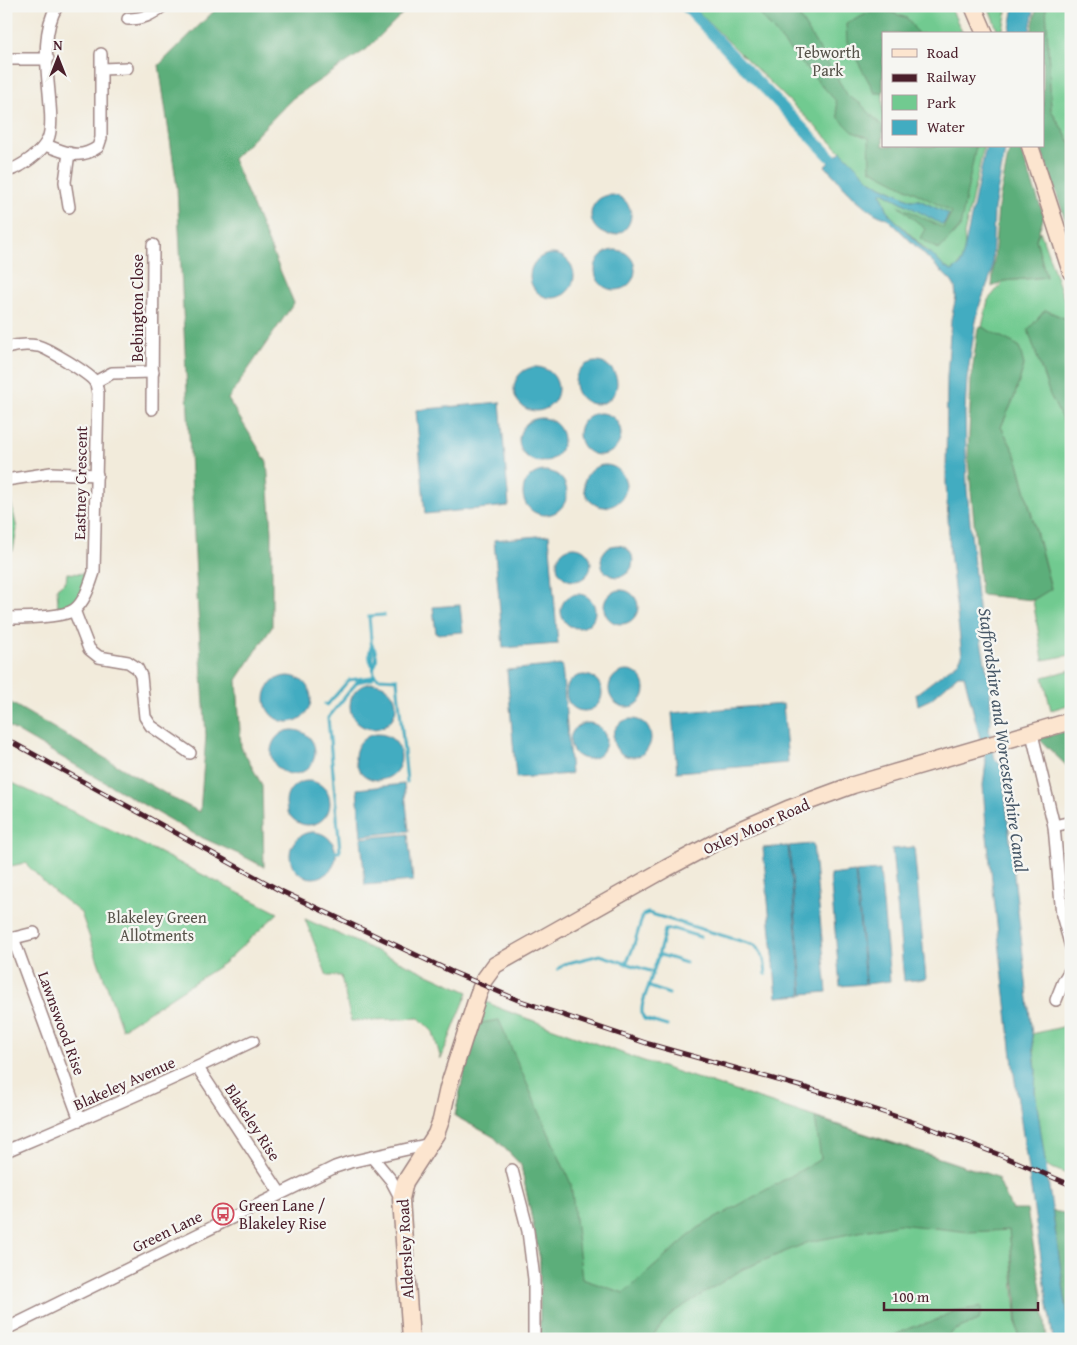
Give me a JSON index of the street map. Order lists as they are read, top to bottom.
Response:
{
  "streets": {
    "street": [
      "Bebington Close",
      "Eastney Crescent",
      "Oxley Moor Road",
      "Lawnswood Rise",
      "Blakeley Avenue",
      "Blakeley Rise",
      "Green Lane",
      "Aldersley Road"
    ]
  },
  "crossings": [
    ["Bebington Close", "Eastney Crescent"],
    ["Oxley Moor Road", "Aldersley Road"],
    ["Lawnswood Rise", "Blakeley Avenue"],
    ["Blakeley Avenue", "Blakeley Rise"],
    ["Blakeley Rise", "Green Lane"],
    ["Green Lane", "Aldersley Road"]
  ],
  "water": ["Staffordshire and Worcestershire Canal"],
  "parks": ["Tebworth Park", "Blakeley Green Allotments"],
  "places": {
    "bus stop": ["Green Lane / Blakeley Rise"]
  },
  "legend": [
    "Road",
    "Railway",
    "Park",
    "Water"
  ],
  "scale_bar": "100 m",
  "north": "top"
}
